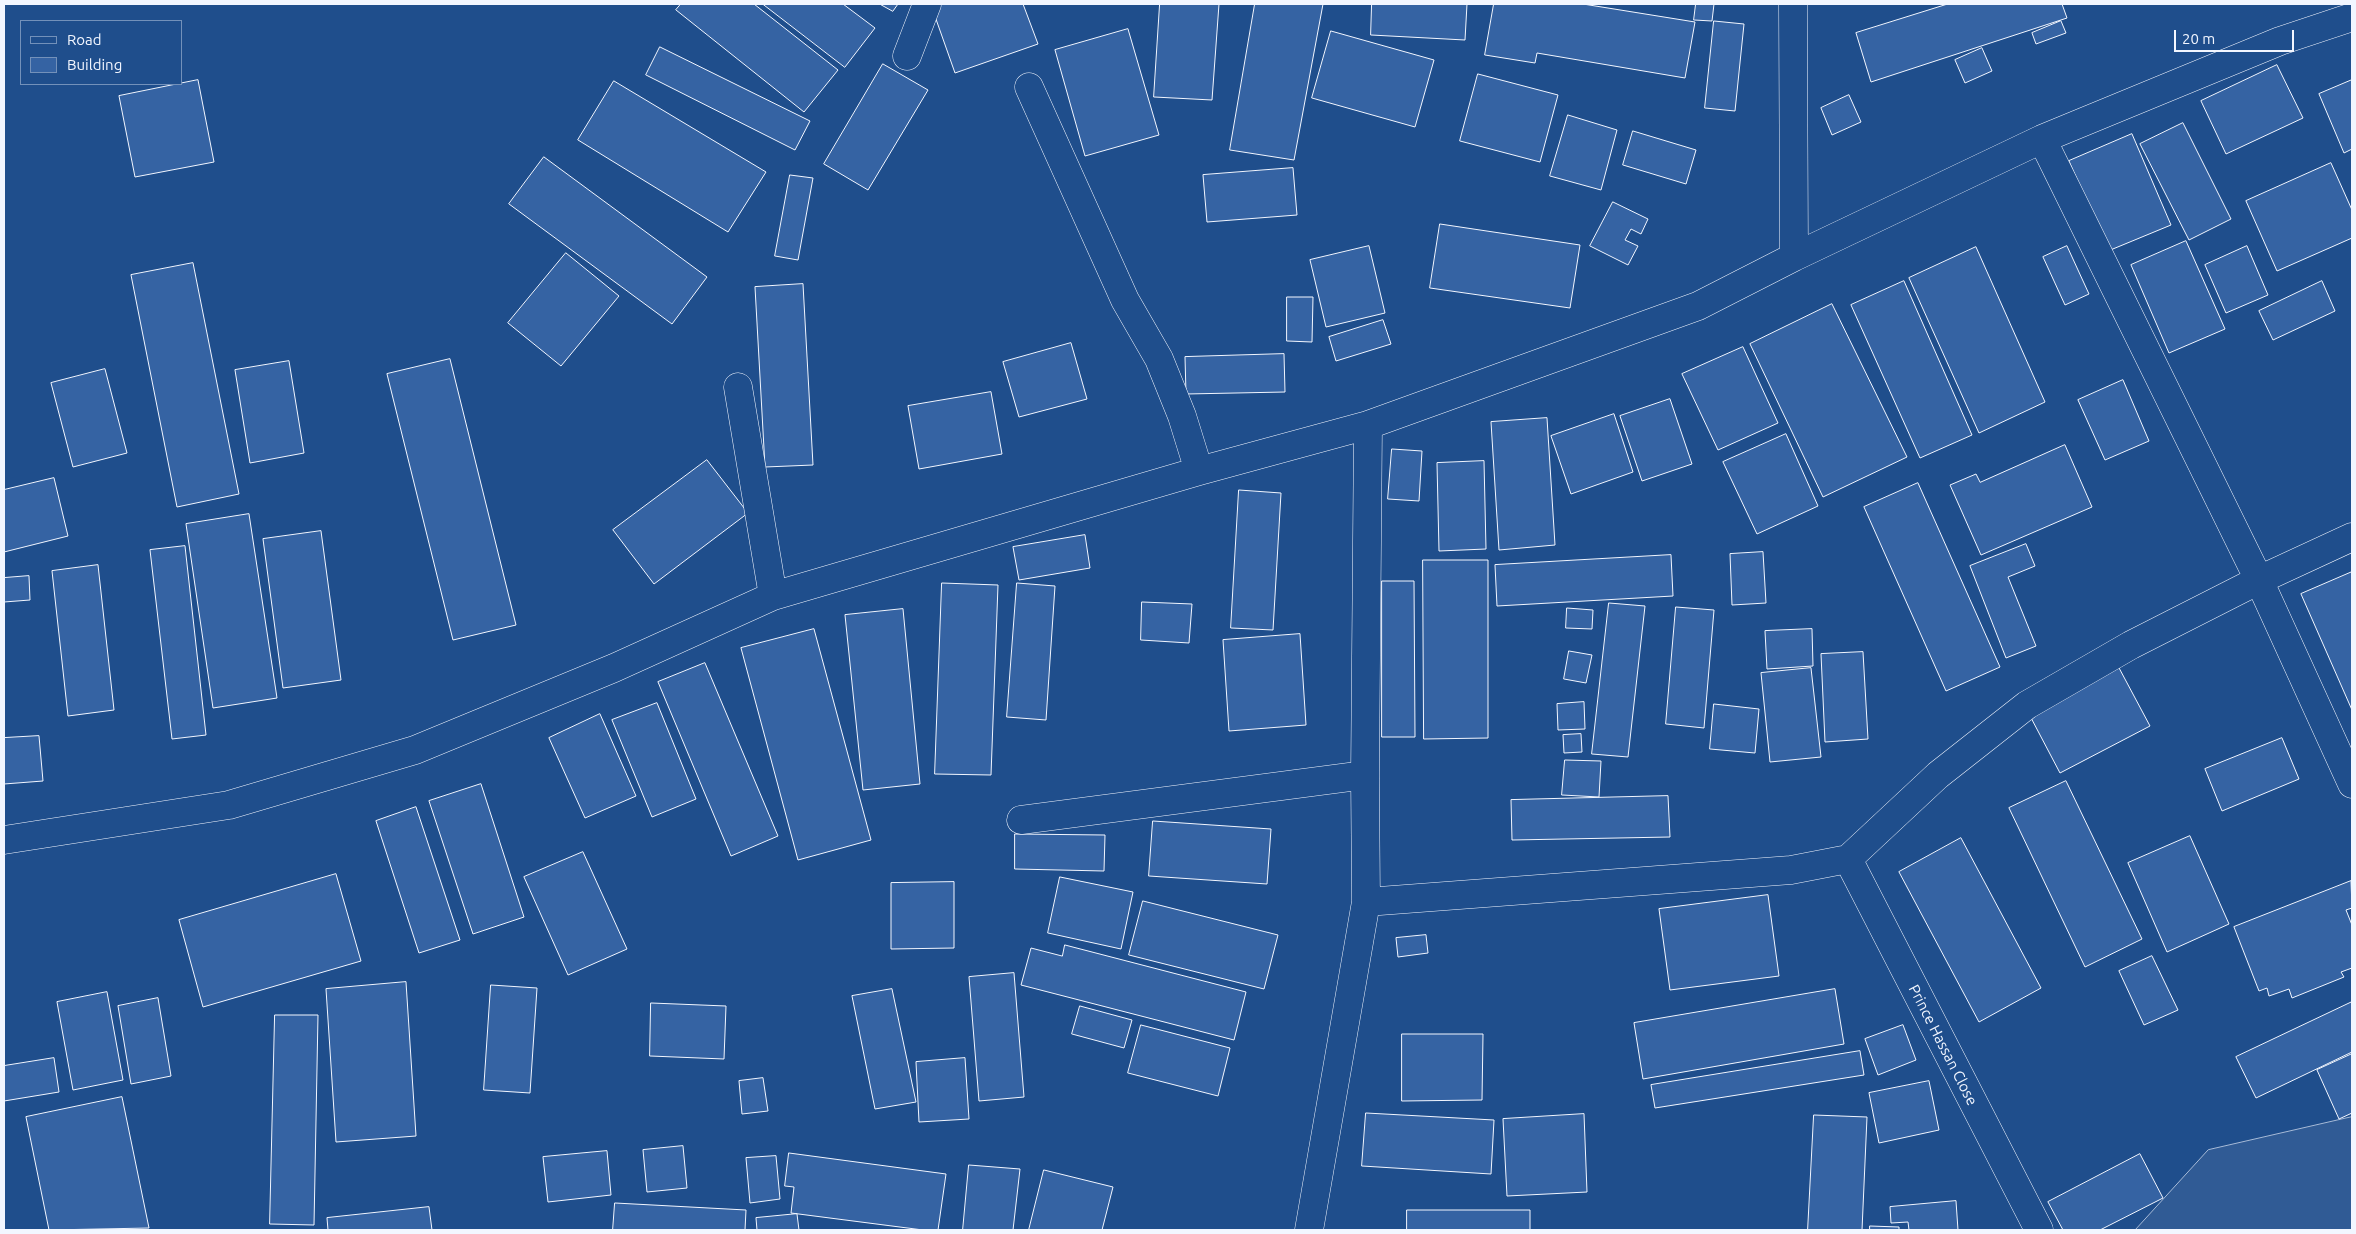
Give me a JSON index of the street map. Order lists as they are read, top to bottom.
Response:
{
  "streets": {
    "street": ["Prince Hassan Close"]
  },
  "legend": ["Road", "Building"],
  "scale_bar": "20 m"
}
